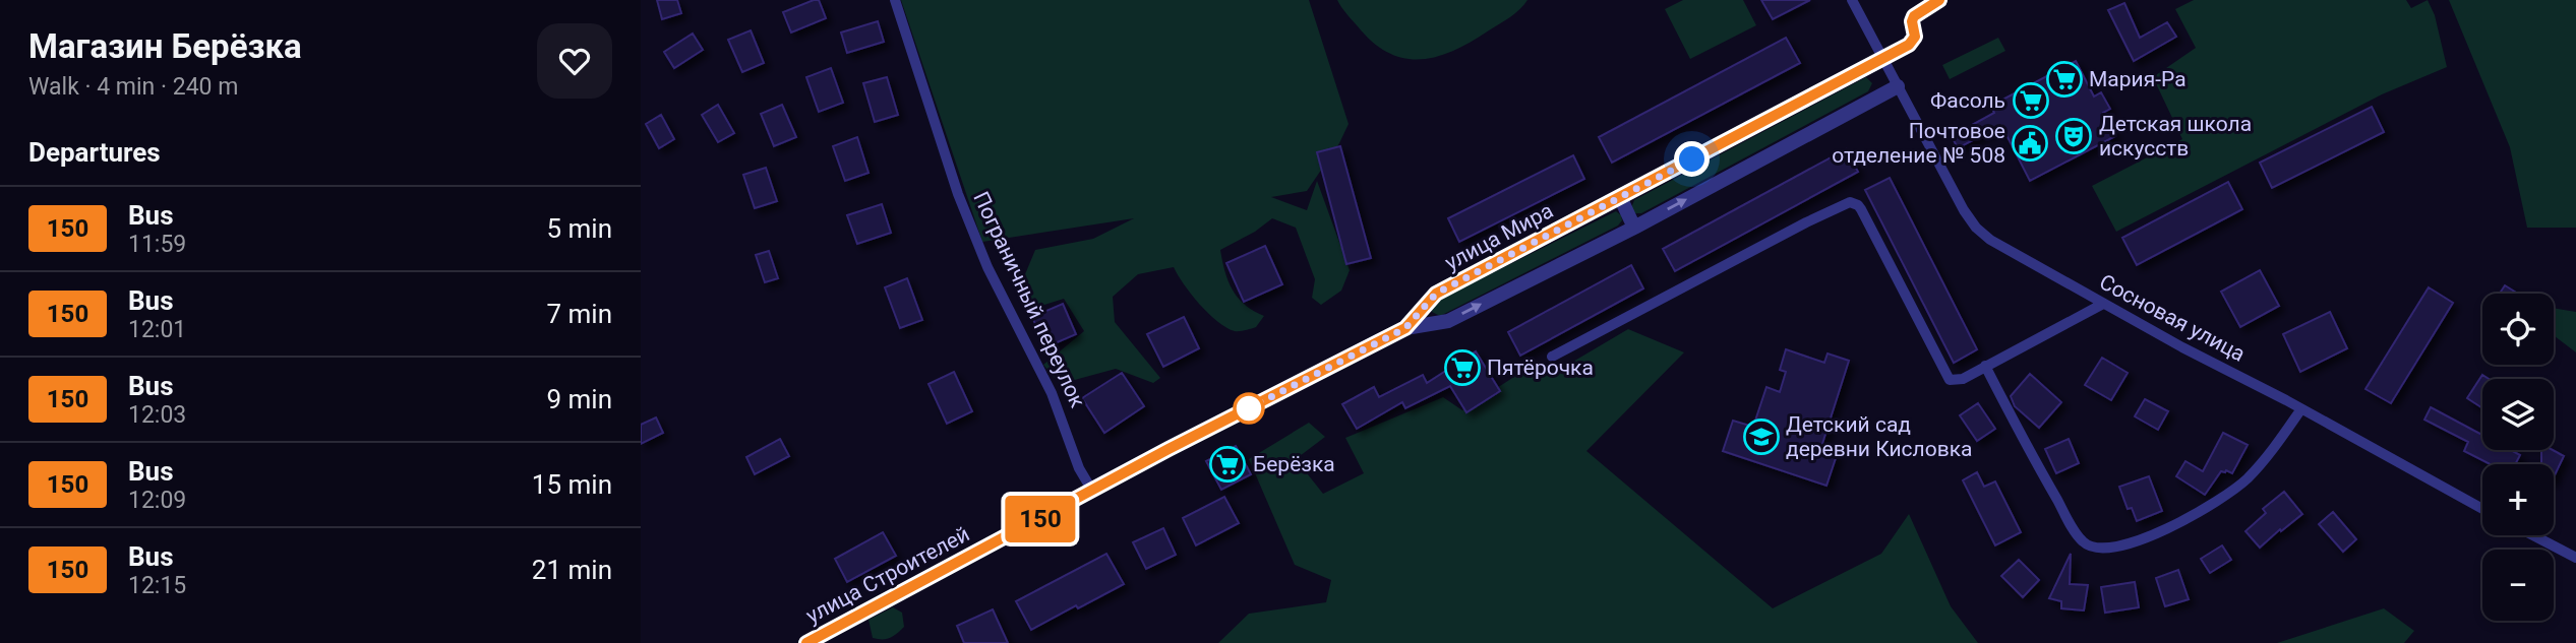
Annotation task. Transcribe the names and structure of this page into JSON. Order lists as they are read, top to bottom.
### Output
{
  "streets": {
    "street": [
      "улица Мира",
      "Пограничный переулок",
      "Сосновая улица",
      "улица Строителей"
    ]
  },
  "crossings": [
    ["улица Мира", "Сосновая улица"],
    ["улица Мира", "улица Строителей"],
    ["Пограничный переулок", "улица Строителей"]
  ],
  "places": {
    "supermarket": [
      "Мария-Ра",
      "Фасоль",
      "Пятёрочка",
      "Берёзка"
    ],
    "theatre": ["Детская школа искусств"],
    "public building": ["Почтовое отделение № 508"],
    "school or university": ["Детский сад деревни Кисловка"]
  },
  "lines": ["bus line 150"],
  "page": {
    "heading": [
      ["Магазин Берёзка", "Walk · 4 min · 240 m"],
      "Departures"
    ],
    "on_map": "150",
    "list": [
      {
        "mark": "150",
        "name": "Bus",
        "note": "11:59",
        "value": "5 min"
      },
      {
        "mark": "150",
        "name": "Bus",
        "note": "12:01",
        "value": "7 min"
      },
      {
        "mark": "150",
        "name": "Bus",
        "note": "12:03",
        "value": "9 min"
      },
      {
        "mark": "150",
        "name": "Bus",
        "note": "12:09",
        "value": "15 min"
      },
      {
        "mark": "150",
        "name": "Bus",
        "note": "12:15",
        "value": "21 min"
      }
    ],
    "map_buttons": ["+", "−"]
  }
}
